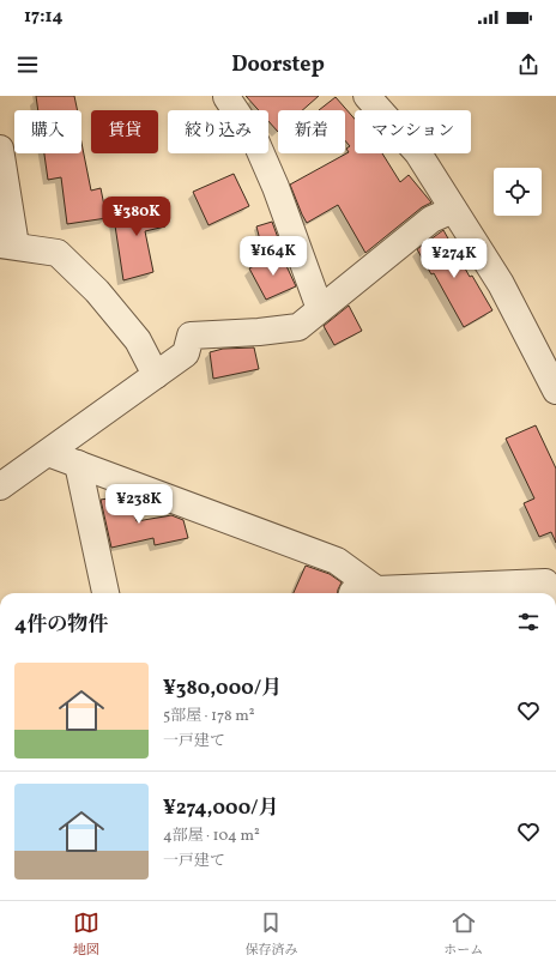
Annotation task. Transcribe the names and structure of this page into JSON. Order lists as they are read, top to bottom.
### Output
{
  "page": {
    "status": "17:14",
    "header": "Doorstep",
    "chip": [
      "購入",
      "賃貸",
      "絞り込み",
      "新着",
      "マンション"
    ],
    "price": [
      "¥380K",
      "¥164K",
      "¥274K",
      "¥238K"
    ],
    "heading": "4件の物件",
    "list": [
      {
        "name": "¥380,000/月",
        "note": "5部屋 · 178 m² · 一戸建て"
      },
      {
        "name": "¥274,000/月",
        "note": "4部屋 · 104 m² · 一戸建て"
      }
    ],
    "tabs": ["地図", "保存済み", "ホーム"]
  }
}
